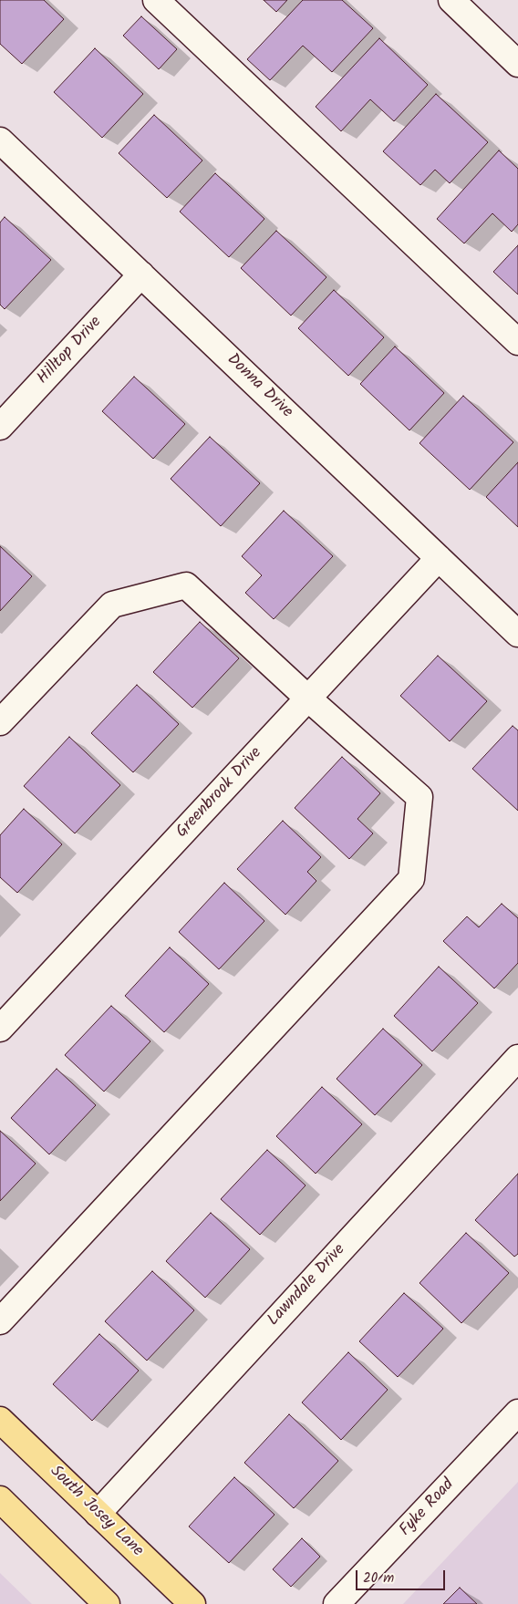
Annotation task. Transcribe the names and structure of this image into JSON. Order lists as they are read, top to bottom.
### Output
{
  "streets": {
    "main road": ["South Josey Lane"],
    "street": [
      "Hilltop Drive",
      "Donna Drive",
      "Greenbrook Drive",
      "Lawndale Drive",
      "Fyke Road"
    ]
  },
  "crossings": [
    ["Hilltop Drive", "Donna Drive"],
    ["Donna Drive", "Greenbrook Drive"],
    ["Lawndale Drive", "South Josey Lane"]
  ],
  "scale_bar": "20 m"
}
